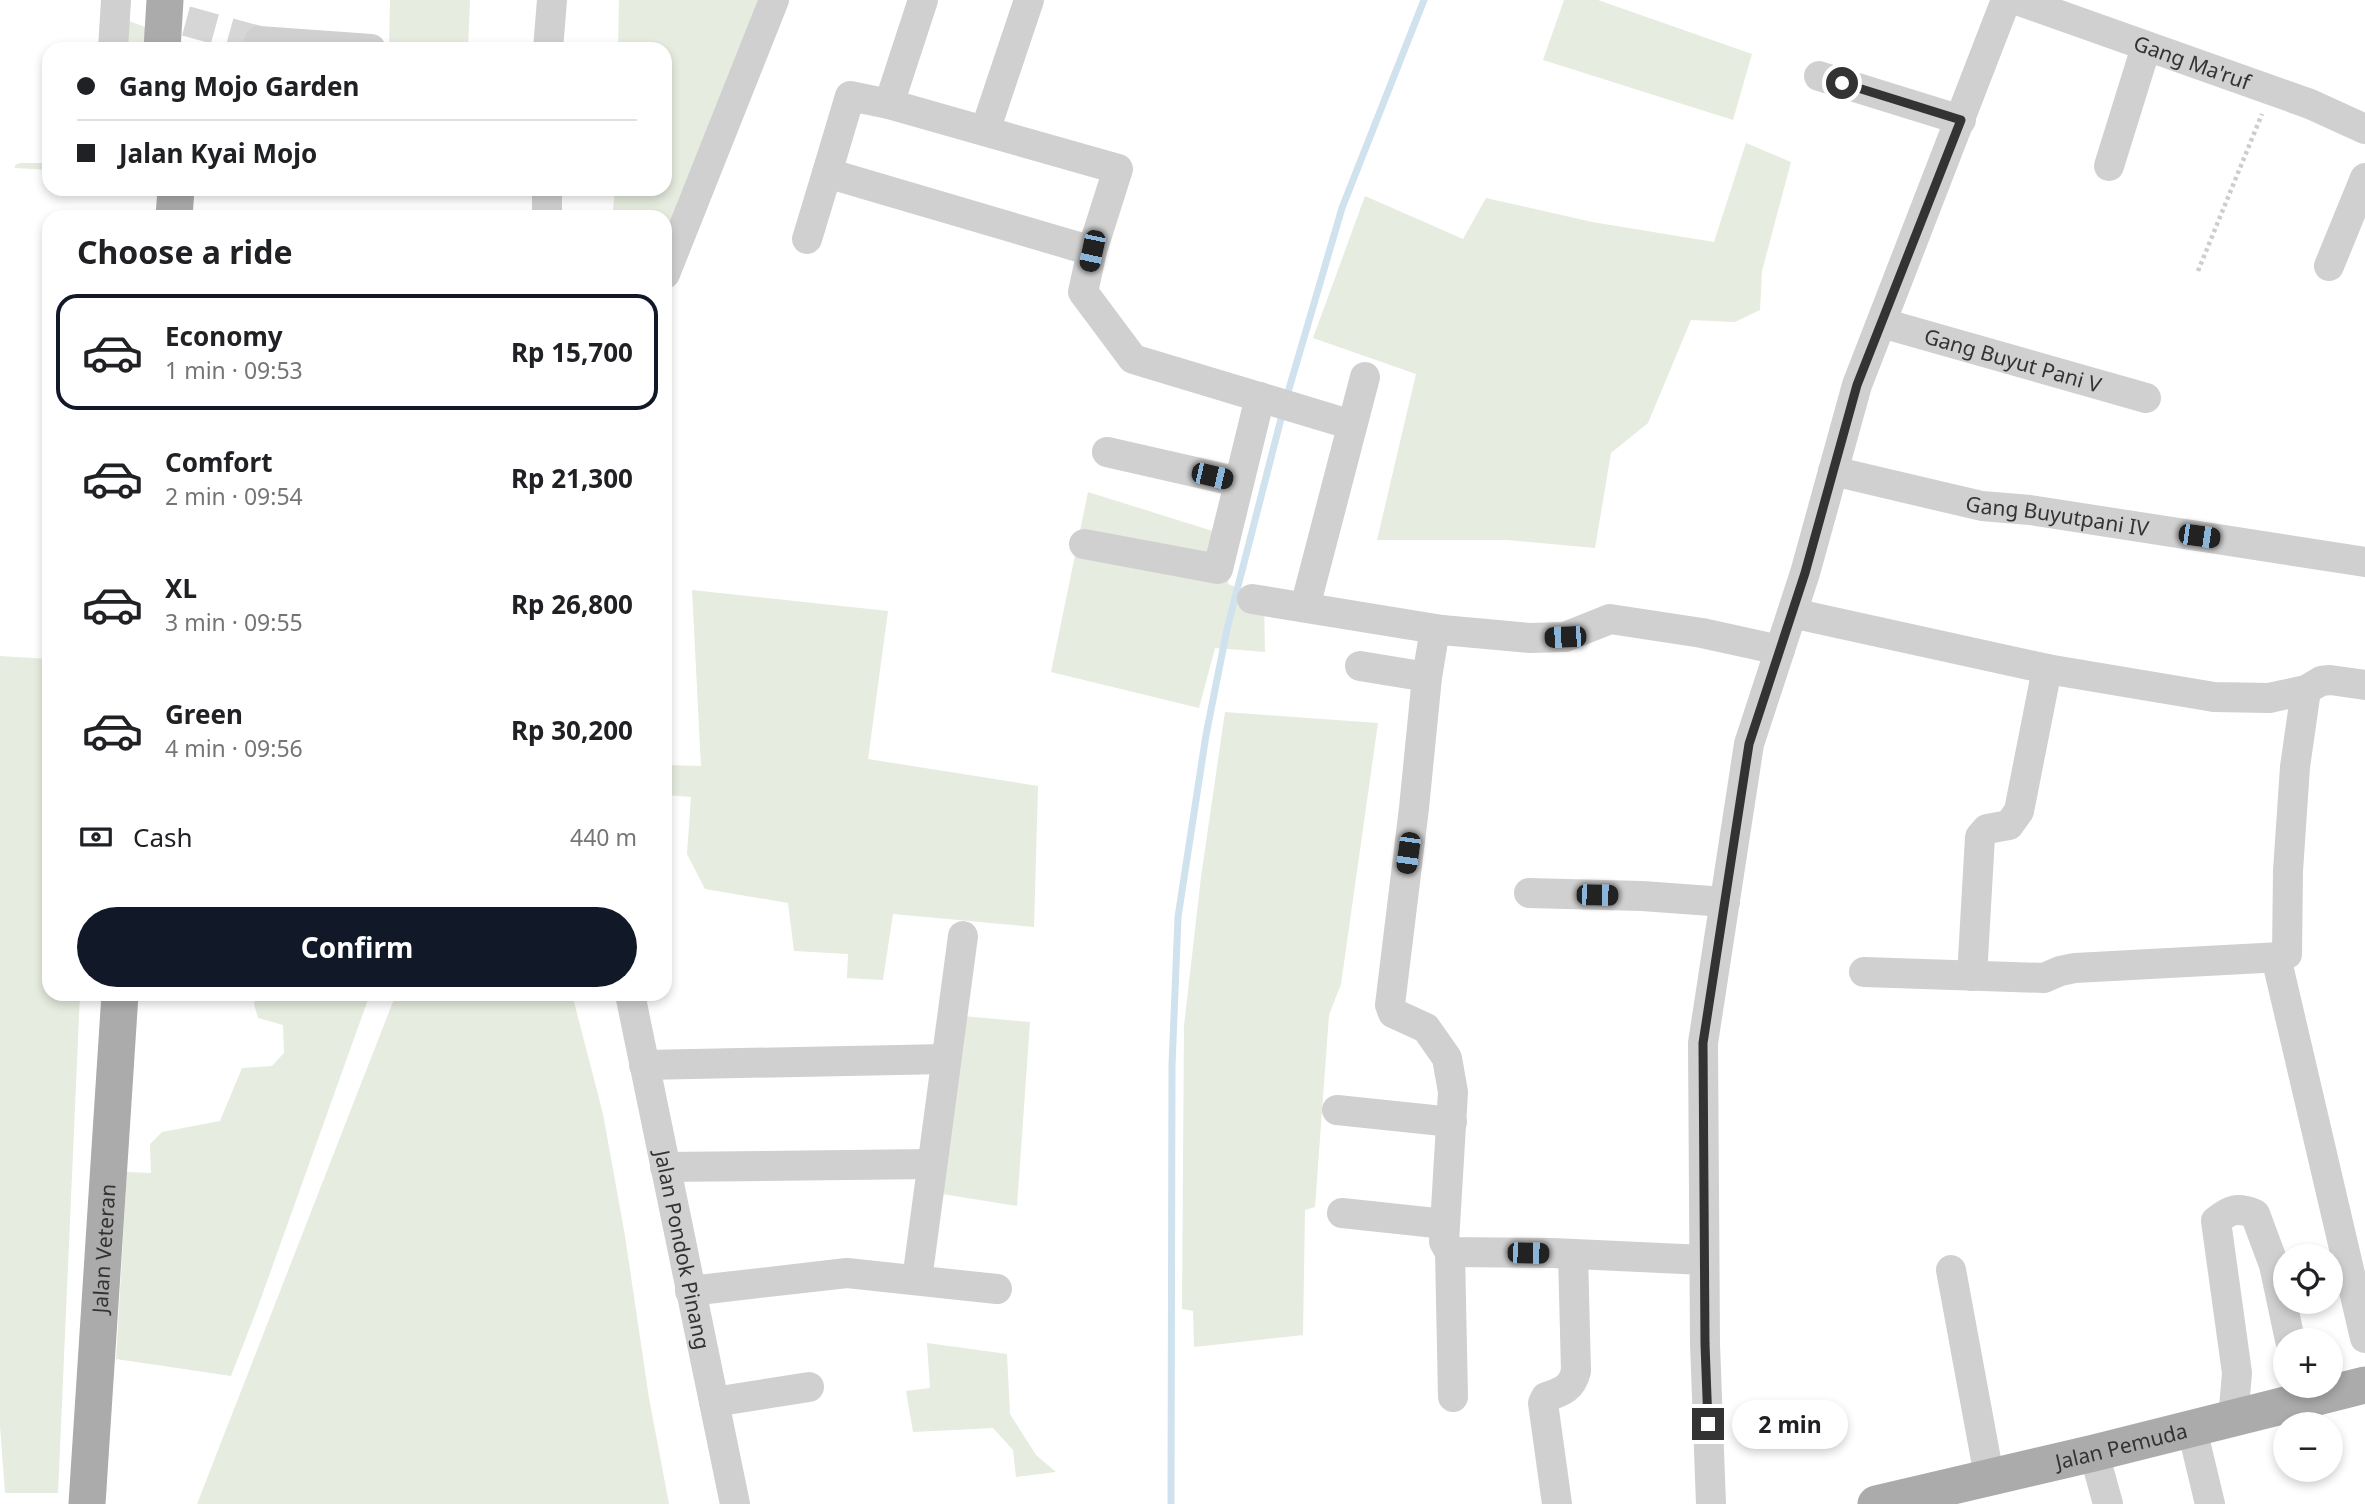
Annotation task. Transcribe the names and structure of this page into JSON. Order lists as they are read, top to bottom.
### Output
{
  "streets": {
    "main road": ["Jalan Veteran", "Jalan Pemuda"],
    "street": [
      "Gang Ma'ruf",
      "Gang Buyut Pani V",
      "Gang Buyutpani IV",
      "Jalan Pondok Pinang"
    ]
  },
  "page": {
    "banner": ["Gang Mojo Garden", "Jalan Kyai Mojo"],
    "heading": "Choose a ride",
    "list": [
      {
        "name": "Economy",
        "note": "1 min · 09:53",
        "value": "Rp 15,700"
      },
      {
        "name": "Comfort",
        "note": "2 min · 09:54",
        "value": "Rp 21,300"
      },
      {
        "name": "XL",
        "note": "3 min · 09:55",
        "value": "Rp 26,800"
      },
      {
        "name": "Green",
        "note": "4 min · 09:56",
        "value": "Rp 30,200"
      }
    ],
    "pay": ["Cash", "440 m"],
    "buttons": "Confirm",
    "map_buttons": ["+", "−"],
    "bubble": "2 min"
  }
}
